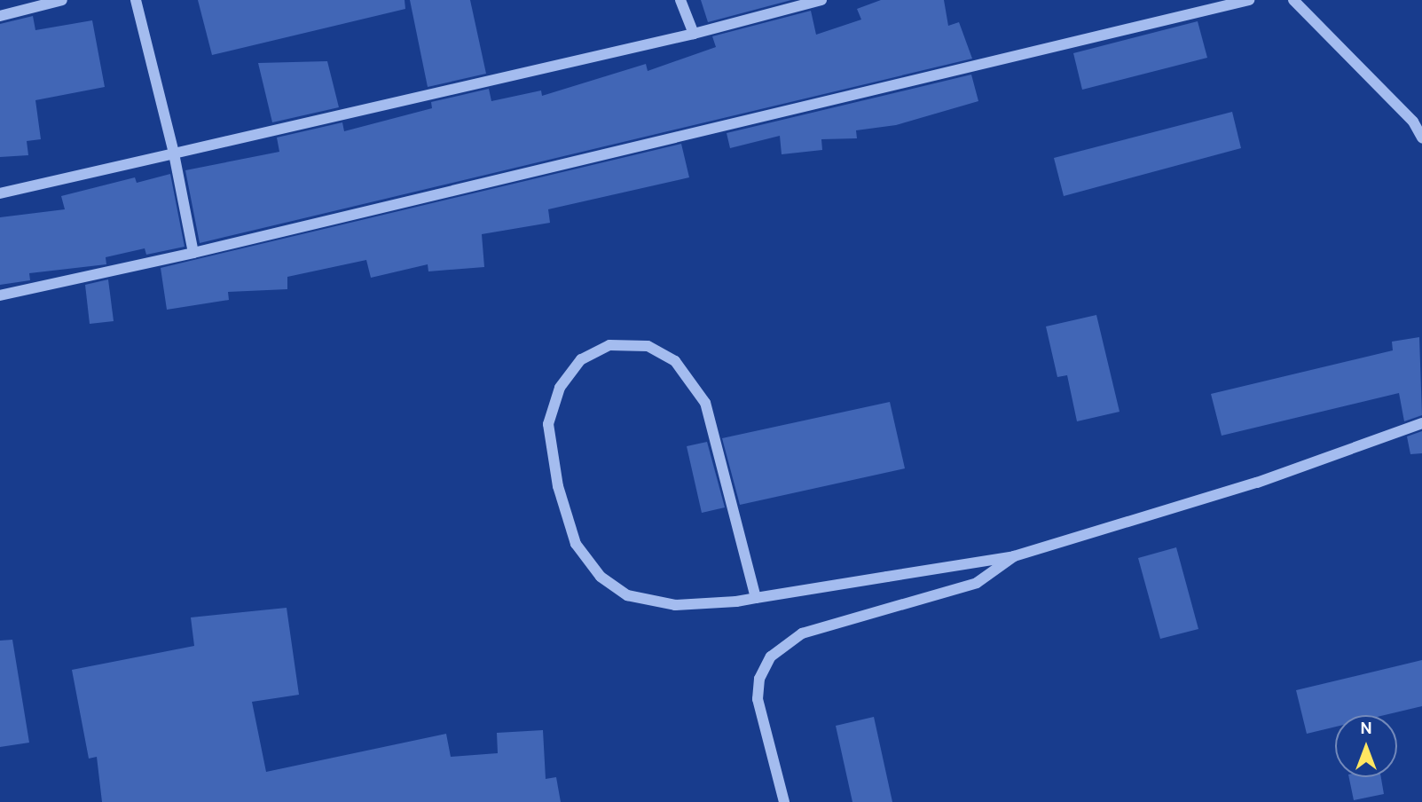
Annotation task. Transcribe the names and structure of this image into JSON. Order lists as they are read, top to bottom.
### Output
{
  "north": "top"
}
